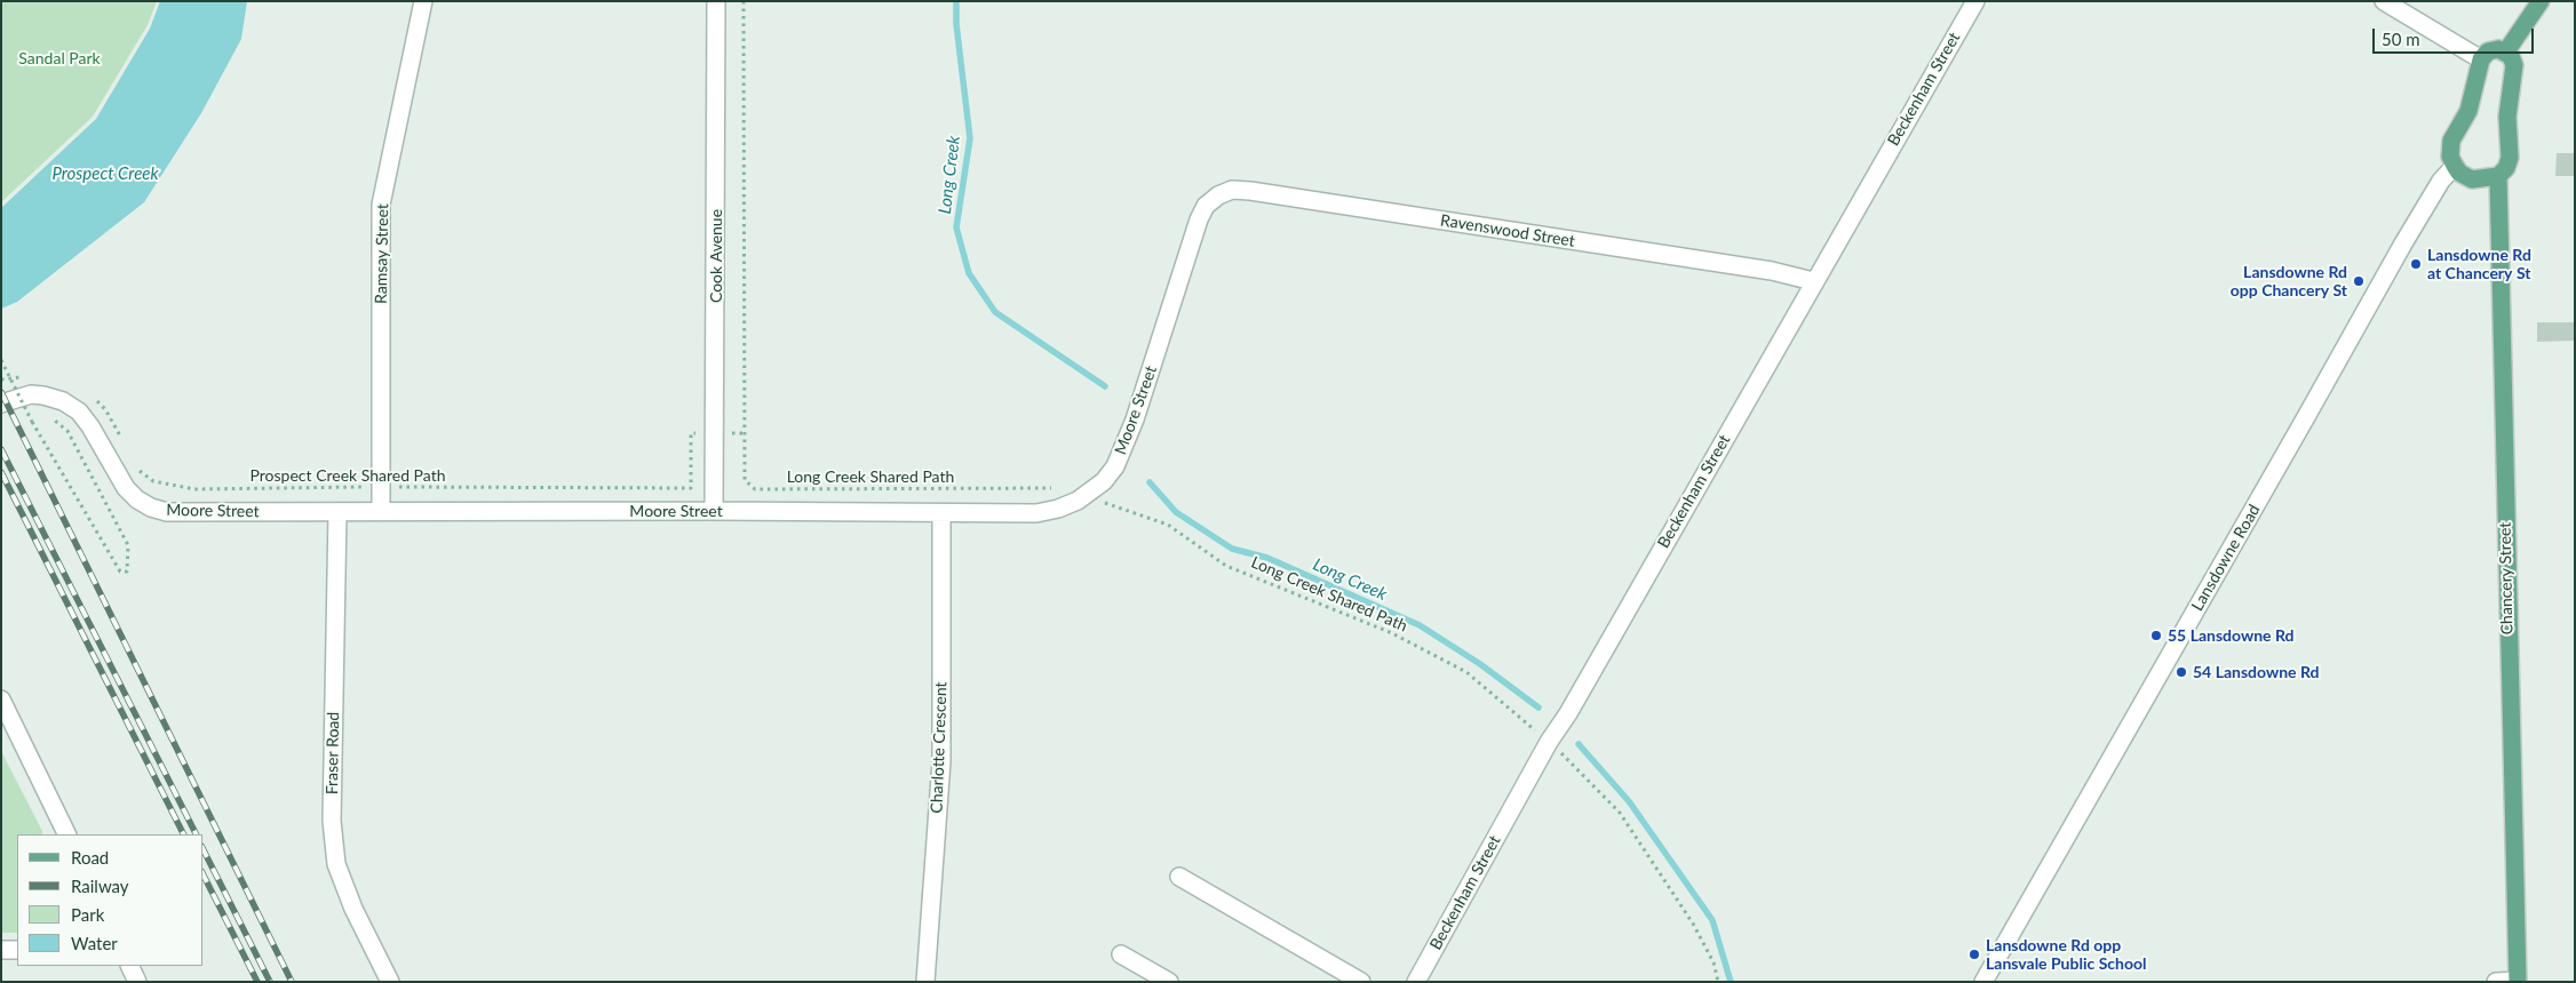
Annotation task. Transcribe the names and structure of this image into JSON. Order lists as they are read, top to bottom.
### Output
{
  "streets": {
    "main road": ["Chancery Street"],
    "street": [
      "Beckenham Street",
      "Ravenswood Street",
      "Ramsay Street",
      "Cook Avenue",
      "Moore Street",
      "Lansdowne Road",
      "Charlotte Crescent",
      "Fraser Road"
    ],
    "path": ["Prospect Creek Shared Path", "Long Creek Shared Path"]
  },
  "crossings": [
    ["Beckenham Street", "Ravenswood Street"],
    ["Ravenswood Street", "Moore Street"],
    ["Ramsay Street", "Moore Street"],
    ["Ramsay Street", "Prospect Creek Shared Path"],
    ["Cook Avenue", "Moore Street"],
    ["Moore Street", "Charlotte Crescent"],
    ["Moore Street", "Fraser Road"]
  ],
  "water": ["Prospect Creek", "Long Creek"],
  "parks": ["Sandal Park"],
  "places": [
    "Lansdowne Rd at Chancery St",
    "Lansdowne Rd opp Chancery St",
    "55 Lansdowne Rd",
    "54 Lansdowne Rd",
    "Lansdowne Rd opp Lansvale Public School"
  ],
  "legend": [
    "Road",
    "Railway",
    "Park",
    "Water"
  ],
  "scale_bar": "50 m"
}
